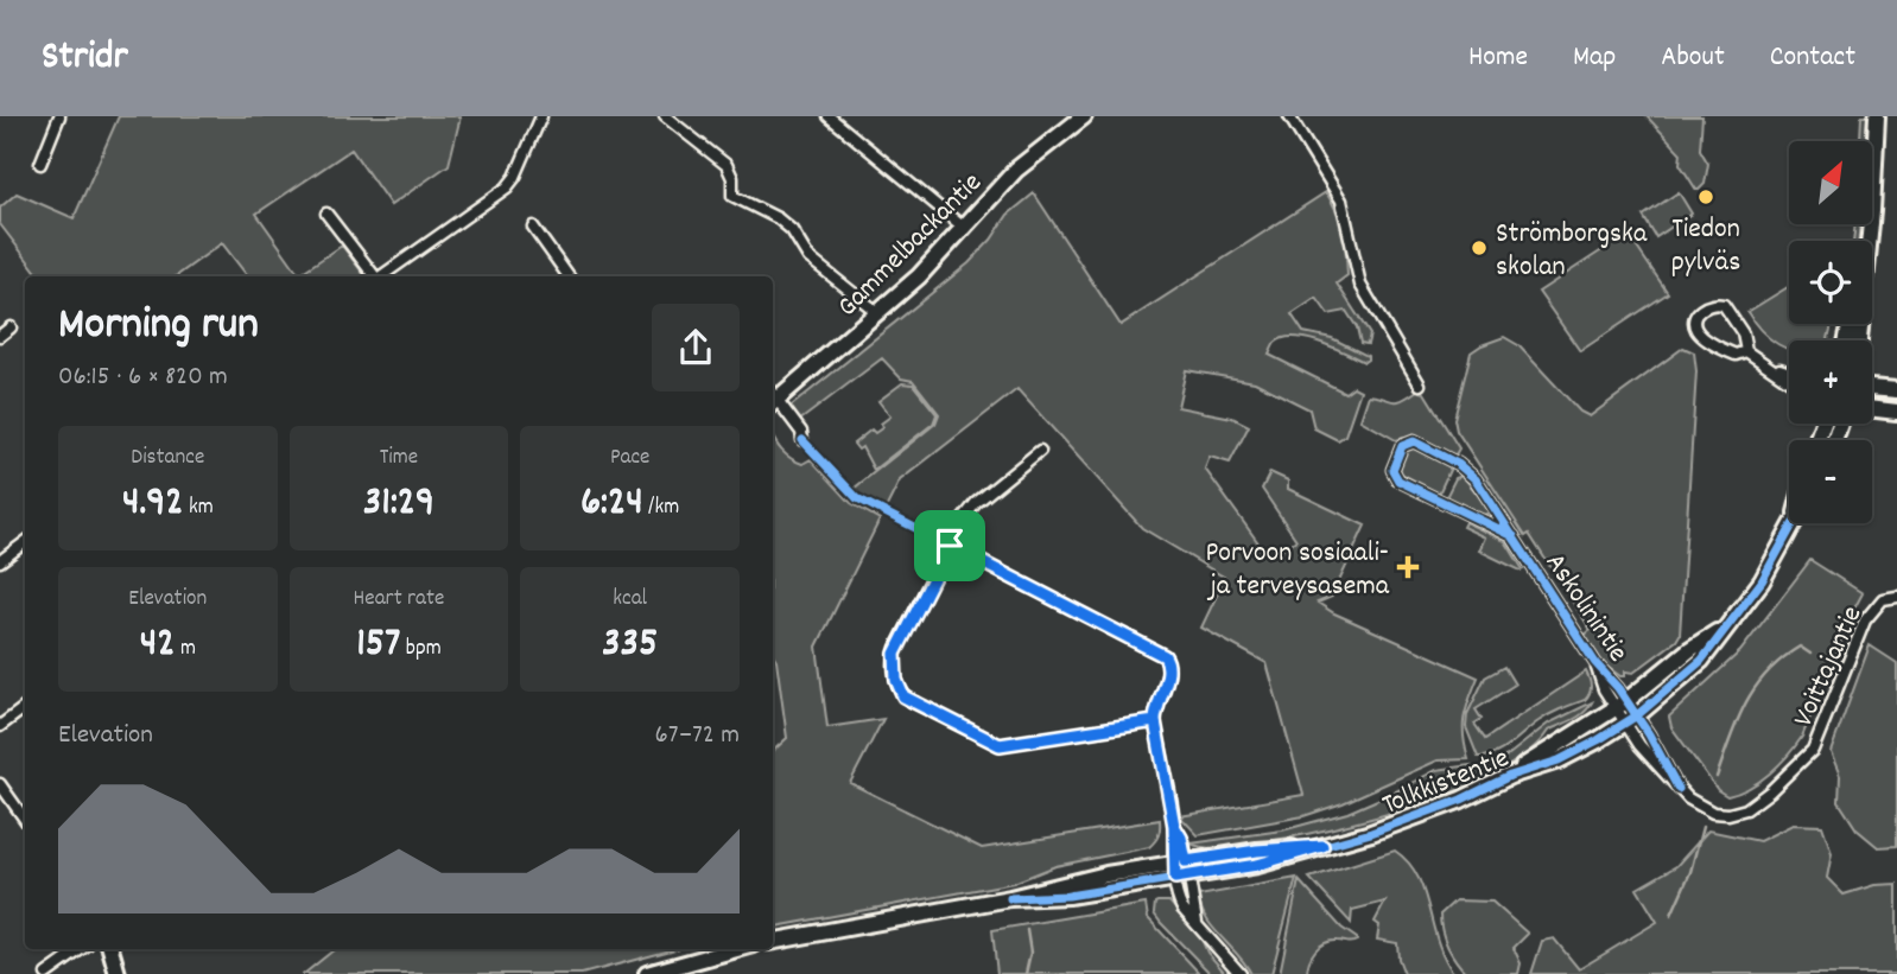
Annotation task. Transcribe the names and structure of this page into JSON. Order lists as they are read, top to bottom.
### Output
{
  "streets": {
    "street": [
      "Gammelbackantie",
      "Askolinintie",
      "Voittajantie",
      "Tolkkistentie"
    ]
  },
  "crossings": [
    ["Askolinintie", "Voittajantie"],
    ["Askolinintie", "Tolkkistentie"],
    ["Voittajantie", "Tolkkistentie"]
  ],
  "places": {
    "other": ["Tiedon pylväs", "Strömborgska skolan"],
    "health": ["Porvoon sosiaali- ja terveysasema"]
  },
  "north": "top right",
  "page": {
    "header": "Stridr",
    "nav": [
      "Home",
      "Map",
      "About",
      "Contact"
    ],
    "map_buttons": ["+", "−"],
    "heading": ["Morning run", "06:15 · 6 × 820 m"],
    "stats": [
      ["Distance", "4.92 km"],
      ["Time", "31:29"],
      ["Pace", "6:24 /km"],
      ["Elevation", "42 m"],
      ["Heart rate", "157 bpm"],
      ["kcal", "335"]
    ],
    "chart": ["Elevation", "67–72 m"]
  }
}
